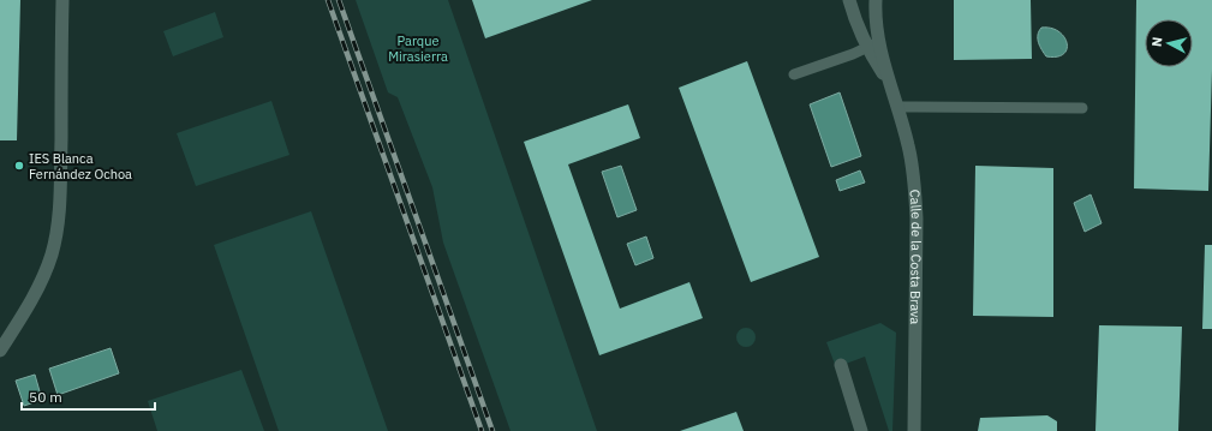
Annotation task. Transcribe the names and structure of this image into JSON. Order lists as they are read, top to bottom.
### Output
{
  "streets": {
    "street": ["Calle de la Costa Brava"]
  },
  "parks": ["Parque Mirasierra"],
  "places": ["IES Blanca Fernández Ochoa"],
  "scale_bar": "50 m",
  "north": "left"
}
